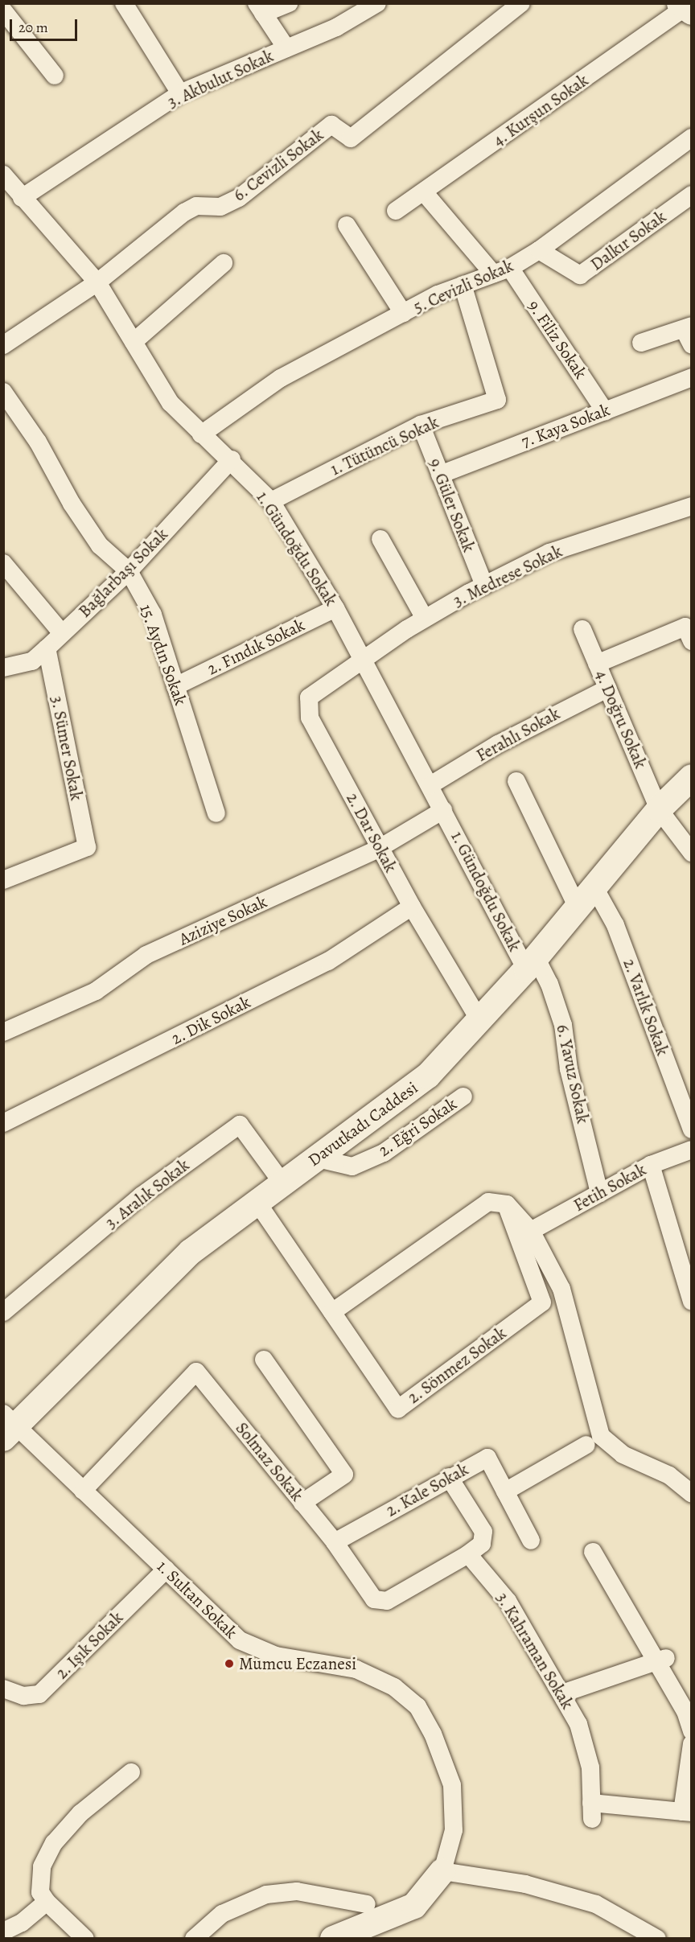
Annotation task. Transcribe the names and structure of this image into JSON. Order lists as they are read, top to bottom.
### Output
{
  "streets": {
    "main road": ["Davutkadı Caddesi"],
    "street": [
      "3. Akbulut Sokak",
      "4. Kurşun Sokak",
      "6. Cevizli Sokak",
      "Dalkır Sokak",
      "5. Cevizli Sokak",
      "9. Filiz Sokak",
      "7. Kaya Sokak",
      "1. Tütüncü Sokak",
      "9. Güler Sokak",
      "1. Gündoğdu Sokak",
      "Bağlarbaşı Sokak",
      "3. Medrese Sokak",
      "2. Fındık Sokak",
      "15. Aydın Sokak",
      "4. Doğru Sokak",
      "Ferahlı Sokak",
      "3. Sümer Sokak",
      "2. Dar Sokak",
      "Aziziye Sokak",
      "2. Varlık Sokak",
      "2. Dik Sokak",
      "6. Yavuz Sokak",
      "2. Eğri Sokak",
      "Fetih Sokak",
      "3. Aralık Sokak",
      "2. Sönmez Sokak",
      "Solmaz Sokak",
      "2. Kale Sokak",
      "1. Sultan Sokak",
      "2. Işık Sokak",
      "3. Kahraman Sokak"
    ]
  },
  "crossings": [
    ["3. Akbulut Sokak", "1. Gündoğdu Sokak"],
    ["4. Kurşun Sokak", "9. Filiz Sokak"],
    ["6. Cevizli Sokak", "1. Gündoğdu Sokak"],
    ["Dalkır Sokak", "5. Cevizli Sokak"],
    ["5. Cevizli Sokak", "9. Filiz Sokak"],
    ["5. Cevizli Sokak", "1. Tütüncü Sokak"],
    ["5. Cevizli Sokak", "1. Gündoğdu Sokak"],
    ["9. Filiz Sokak", "7. Kaya Sokak"],
    ["7. Kaya Sokak", "9. Güler Sokak"],
    ["1. Tütüncü Sokak", "9. Güler Sokak"],
    ["1. Tütüncü Sokak", "1. Gündoğdu Sokak"],
    ["9. Güler Sokak", "3. Medrese Sokak"],
    ["1. Gündoğdu Sokak", "Bağlarbaşı Sokak"],
    ["1. Gündoğdu Sokak", "3. Medrese Sokak"],
    ["1. Gündoğdu Sokak", "2. Fındık Sokak"],
    ["1. Gündoğdu Sokak", "Ferahlı Sokak"],
    ["1. Gündoğdu Sokak", "2. Dar Sokak"],
    ["1. Gündoğdu Sokak", "Aziziye Sokak"],
    ["1. Gündoğdu Sokak", "6. Yavuz Sokak"],
    ["1. Gündoğdu Sokak", "Davutkadı Caddesi"],
    ["Bağlarbaşı Sokak", "15. Aydın Sokak"],
    ["Bağlarbaşı Sokak", "3. Sümer Sokak"],
    ["3. Medrese Sokak", "2. Dar Sokak"],
    ["2. Fındık Sokak", "15. Aydın Sokak"],
    ["4. Doğru Sokak", "Ferahlı Sokak"],
    ["4. Doğru Sokak", "Davutkadı Caddesi"],
    ["2. Dar Sokak", "Aziziye Sokak"],
    ["2. Dar Sokak", "2. Dik Sokak"],
    ["2. Dar Sokak", "Davutkadı Caddesi"],
    ["2. Varlık Sokak", "Davutkadı Caddesi"],
    ["6. Yavuz Sokak", "Davutkadı Caddesi"],
    ["6. Yavuz Sokak", "Fetih Sokak"],
    ["Davutkadı Caddesi", "2. Eğri Sokak"],
    ["Davutkadı Caddesi", "3. Aralık Sokak"],
    ["Davutkadı Caddesi", "2. Sönmez Sokak"],
    ["Davutkadı Caddesi", "1. Sultan Sokak"],
    ["Solmaz Sokak", "2. Kale Sokak"],
    ["Solmaz Sokak", "1. Sultan Sokak"],
    ["Solmaz Sokak", "3. Kahraman Sokak"],
    ["1. Sultan Sokak", "2. Işık Sokak"]
  ],
  "places": ["Mumcu Eczanesi"],
  "scale_bar": "20 m"
}
